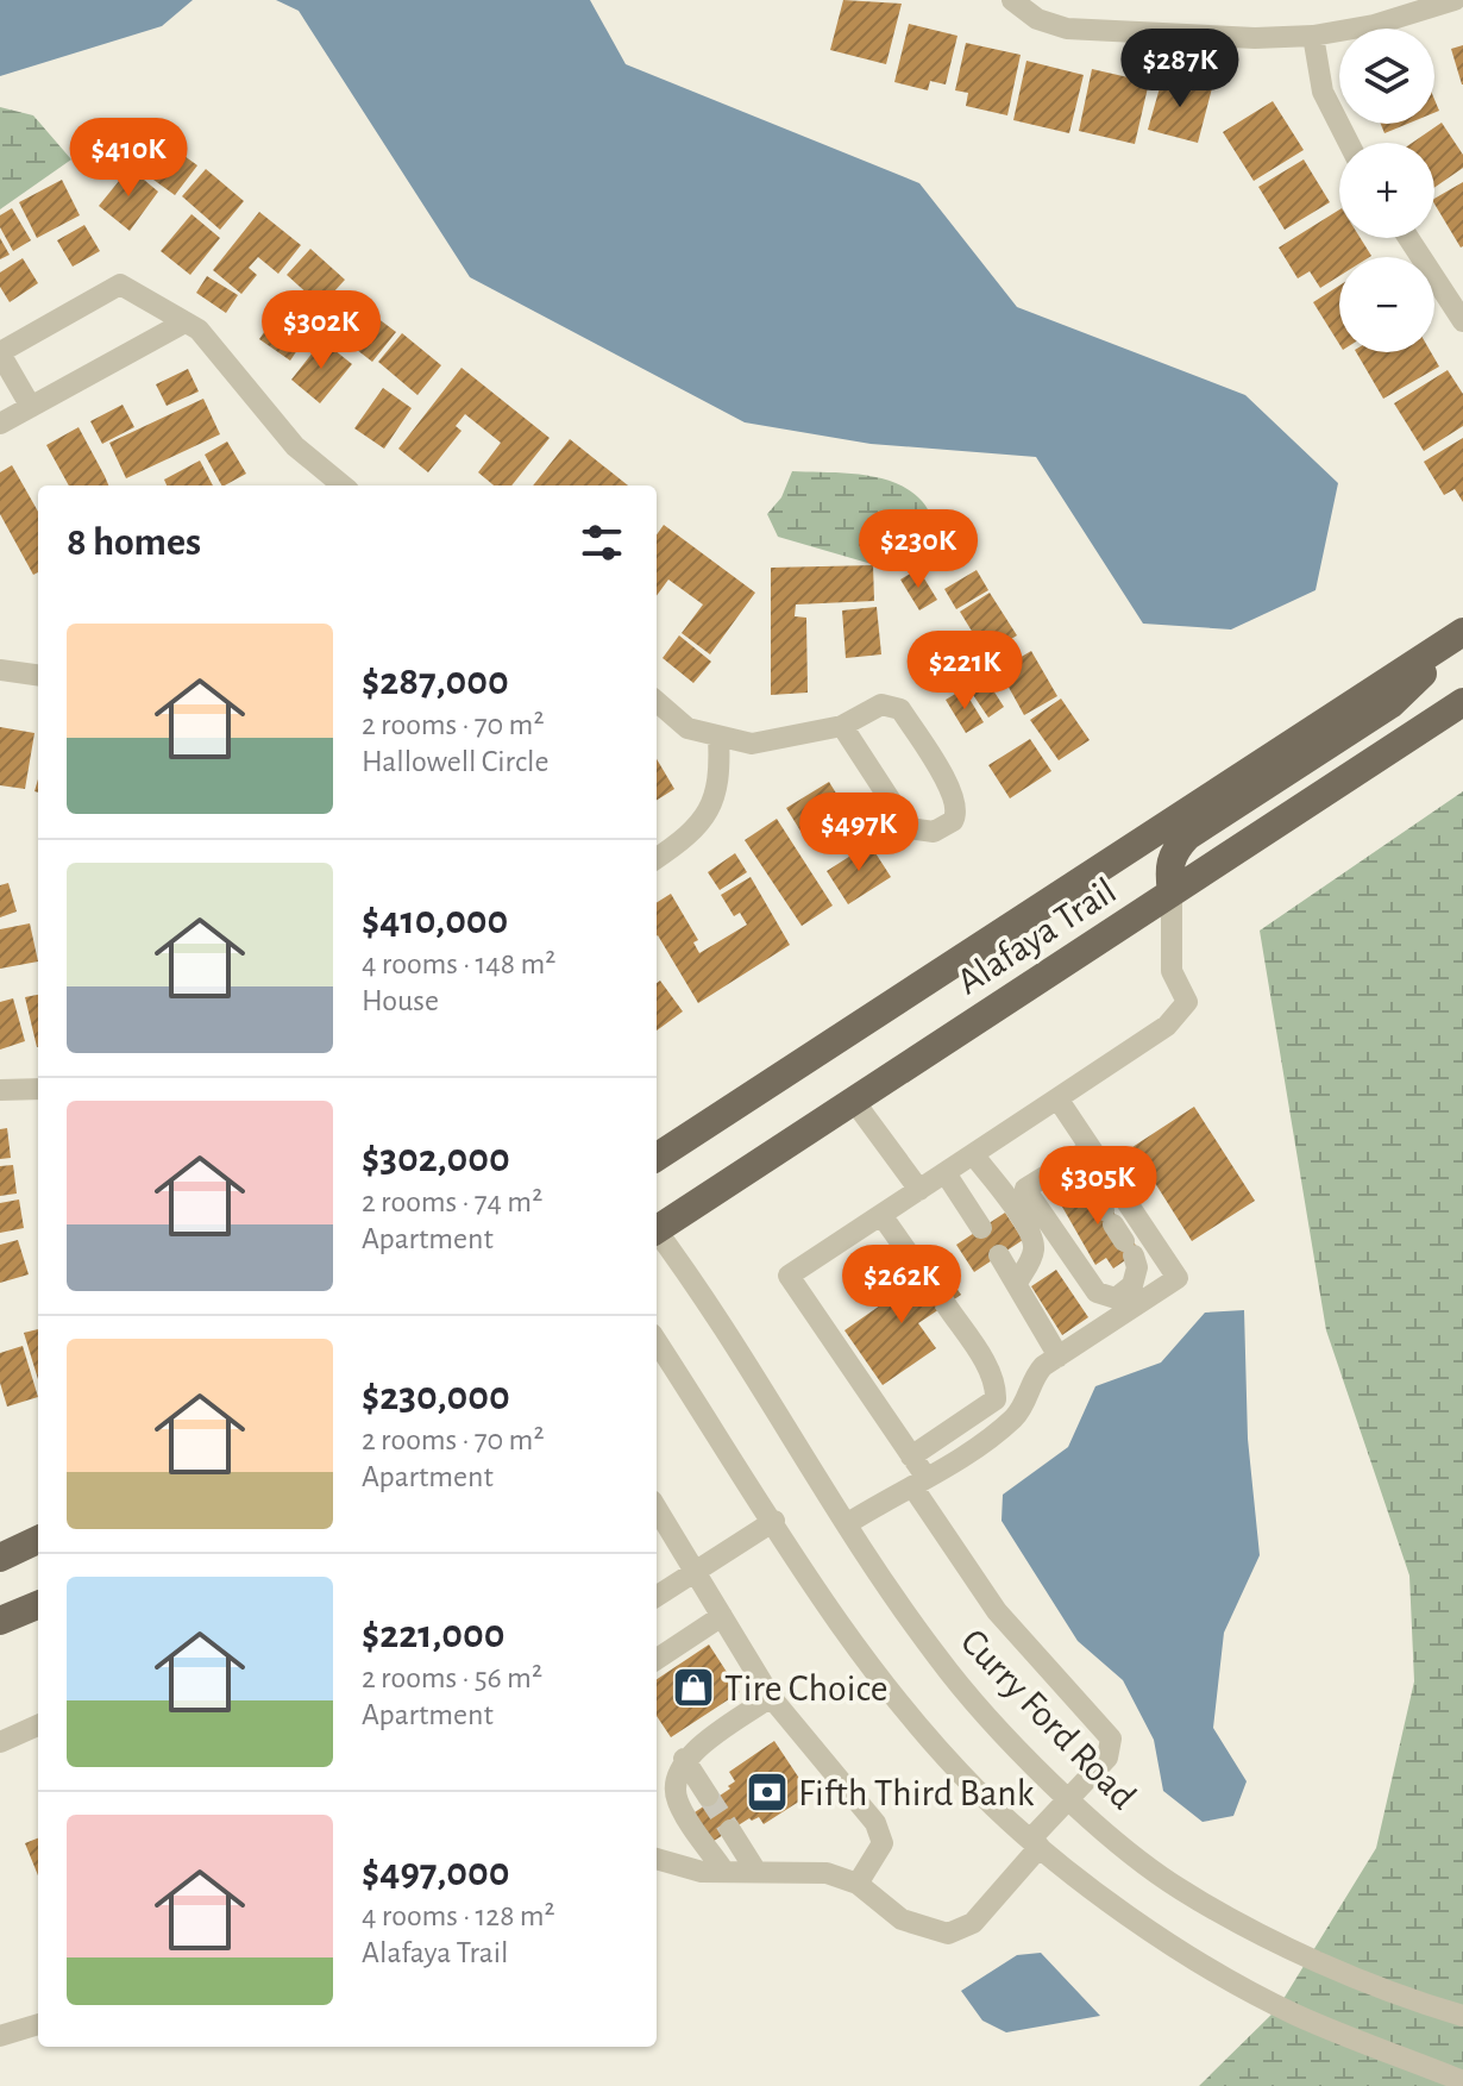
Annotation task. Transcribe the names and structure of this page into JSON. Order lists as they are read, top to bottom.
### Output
{
  "streets": {
    "main road": ["Alafaya Trail"],
    "street": ["Curry Ford Road"]
  },
  "places": {
    "shop": ["Tire Choice"],
    "bank": ["Fifth Third Bank"]
  },
  "page": {
    "map_buttons": ["+", "−"],
    "price": [
      "$287K",
      "$410K",
      "$302K",
      "$230K",
      "$221K",
      "$497K",
      "$305K",
      "$262K"
    ],
    "heading": "8 homes",
    "list": [
      {
        "name": "$287,000",
        "note": "2 rooms · 70 m² · Hallowell Circle"
      },
      {
        "name": "$410,000",
        "note": "4 rooms · 148 m² · House"
      },
      {
        "name": "$302,000",
        "note": "2 rooms · 74 m² · Apartment"
      },
      {
        "name": "$230,000",
        "note": "2 rooms · 70 m² · Apartment"
      },
      {
        "name": "$221,000",
        "note": "2 rooms · 56 m² · Apartment"
      },
      {
        "name": "$497,000",
        "note": "4 rooms · 128 m² · Alafaya Trail"
      }
    ]
  }
}
